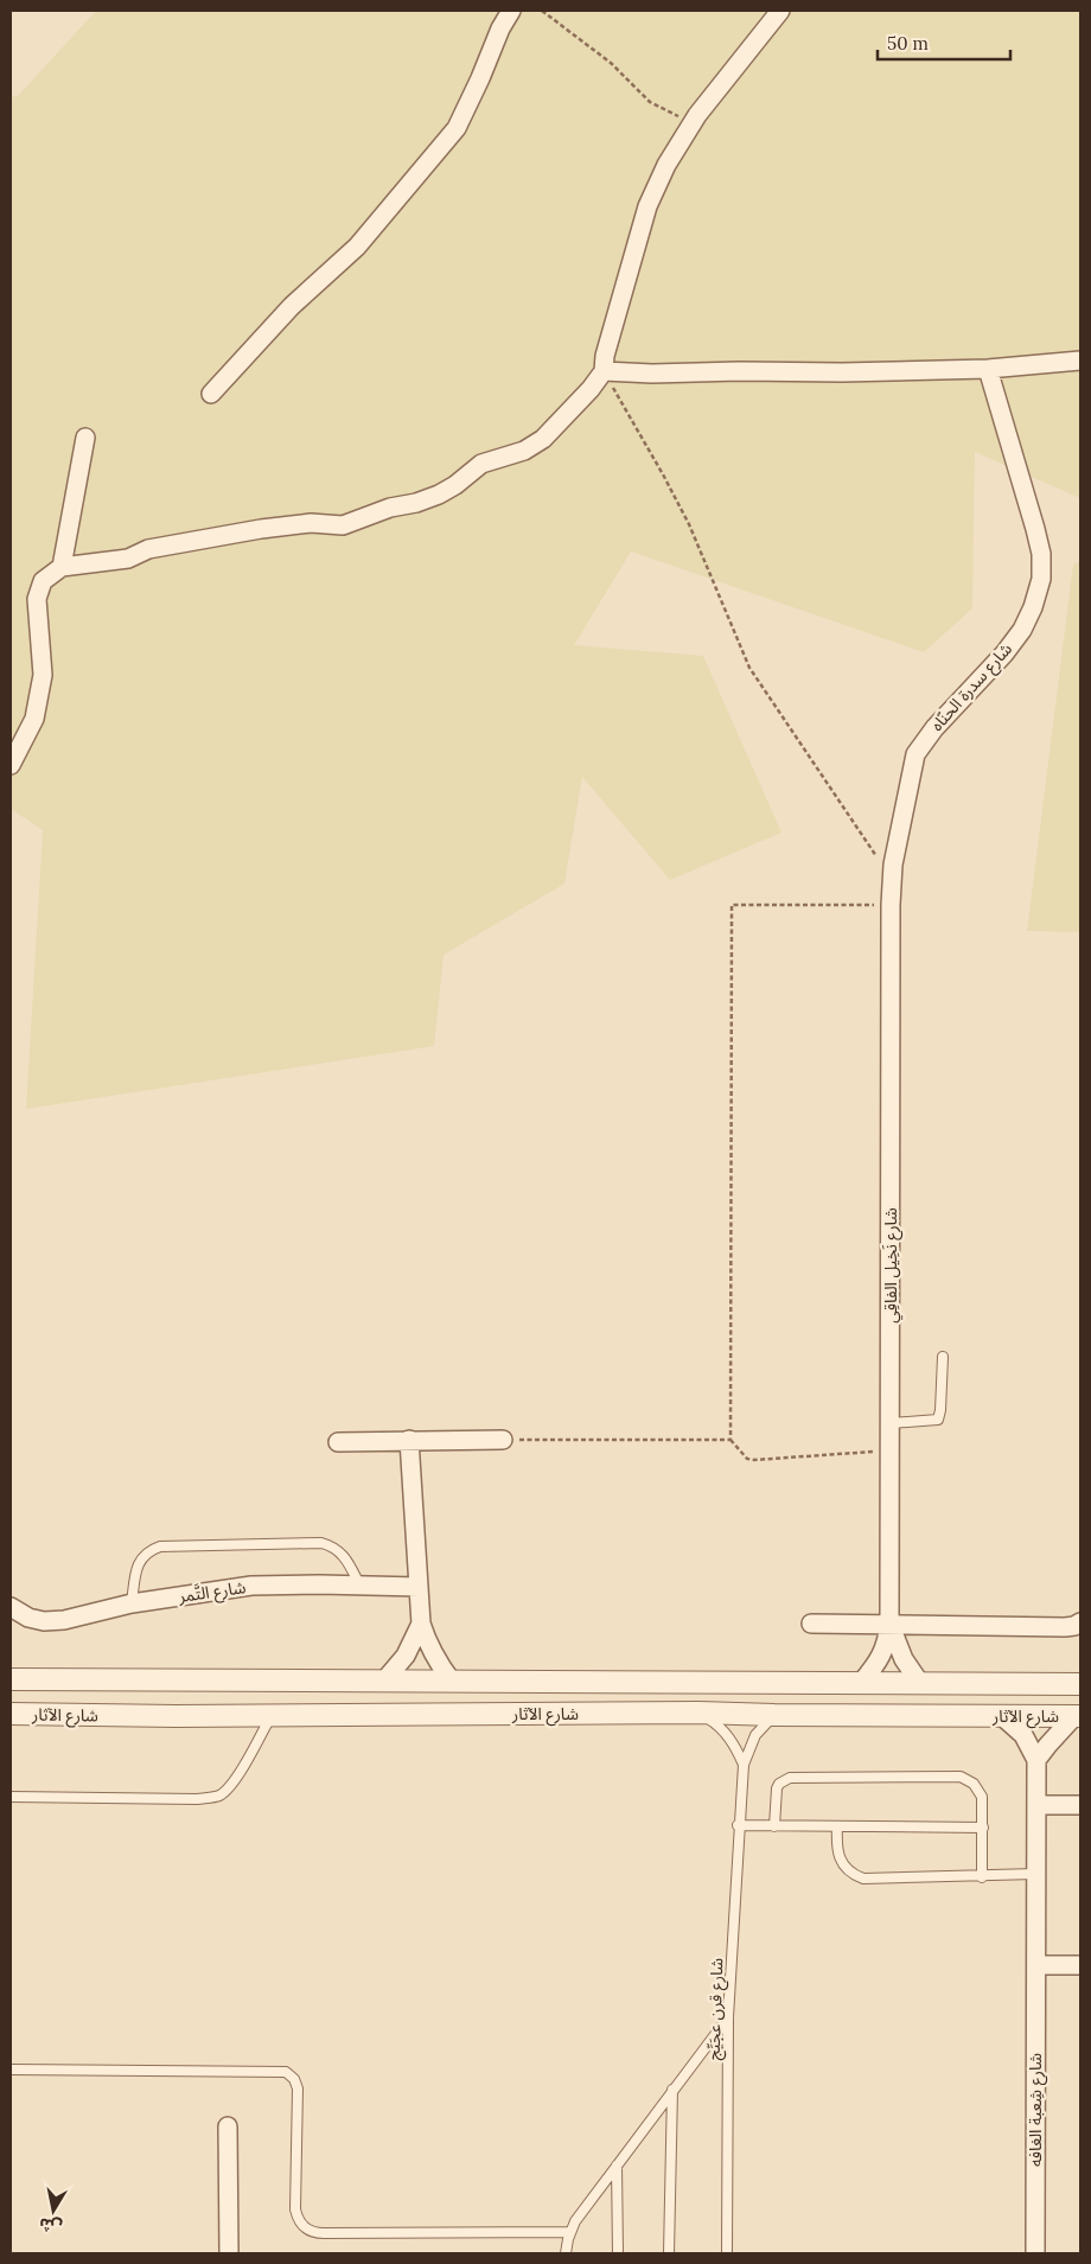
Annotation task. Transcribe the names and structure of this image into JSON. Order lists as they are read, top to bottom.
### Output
{
  "streets": {
    "street": [
      "شارع سدرة الحنّاه",
      "شارع نَخِيل الفاقِي",
      "شارع التَّمر",
      "شارع الآثار",
      "شارع شِعبة الغافه"
    ],
    "lane": ["شارع قرن عجَيِّج"]
  },
  "crossings": [
    ["شارع سدرة الحنّاه", "شارع نَخِيل الفاقِي"],
    ["شارع نَخِيل الفاقِي", "شارع الآثار"],
    ["شارع الآثار", "شارع قرن عجَيِّج"],
    ["شارع الآثار", "شارع شِعبة الغافه"]
  ],
  "scale_bar": "50 m",
  "north": "bottom"
}
